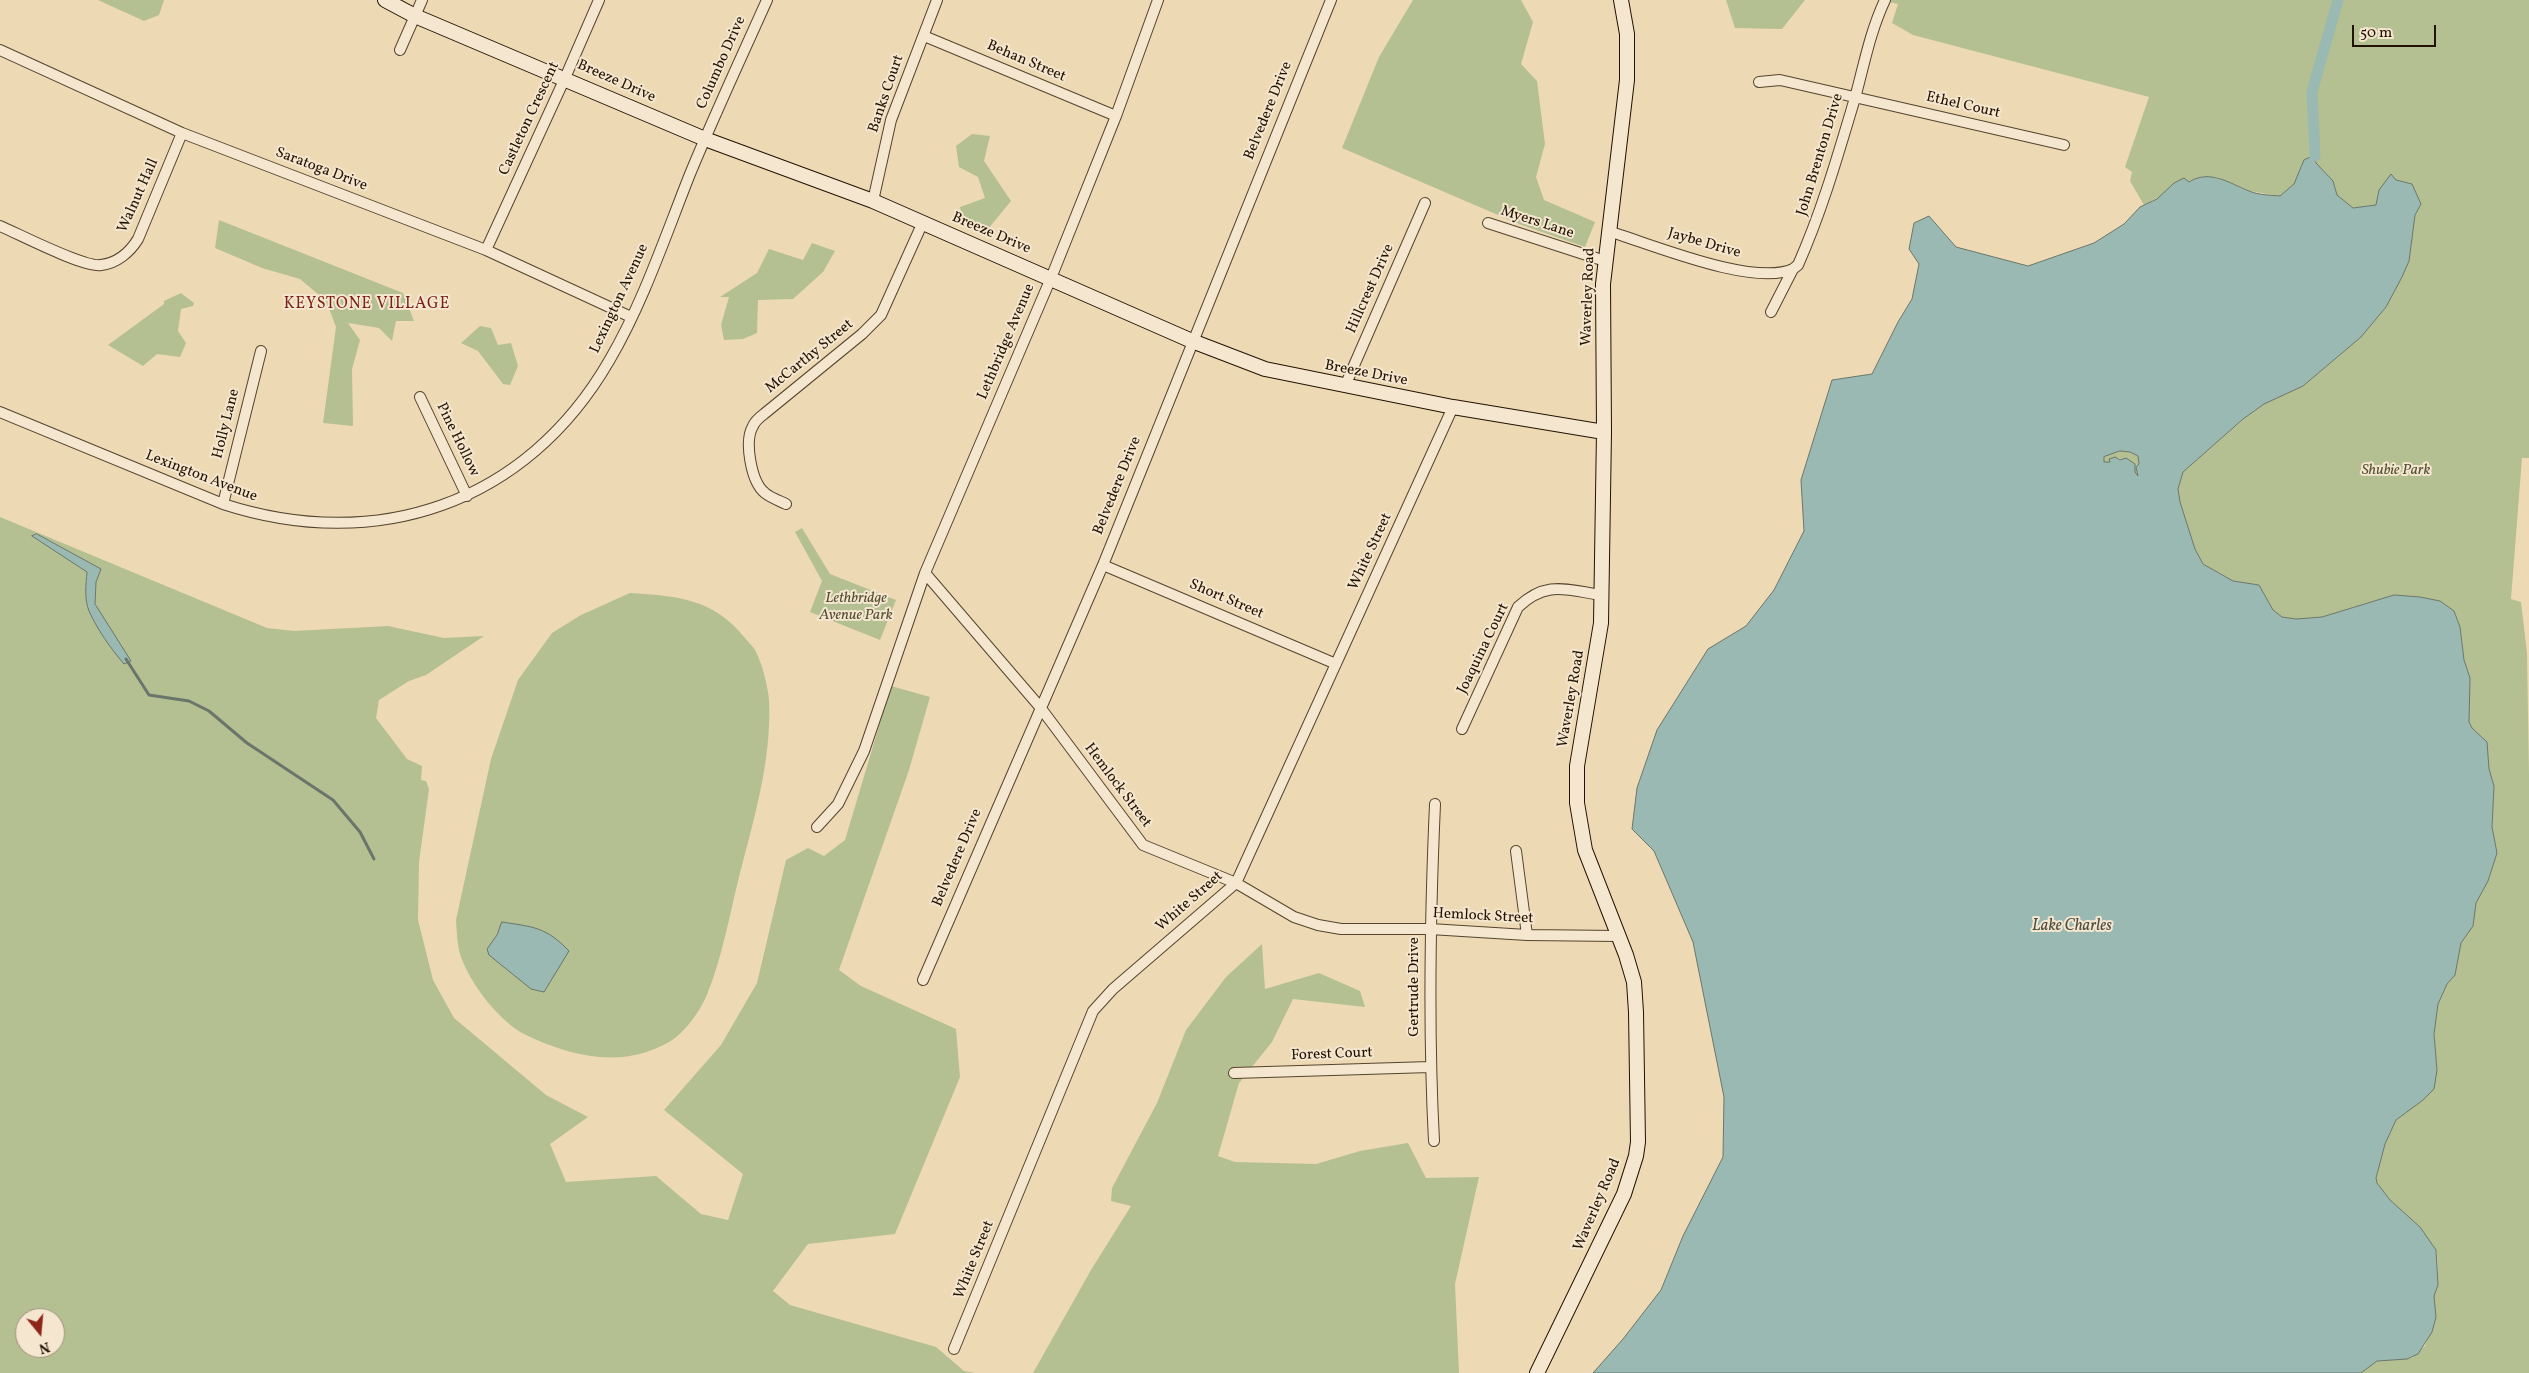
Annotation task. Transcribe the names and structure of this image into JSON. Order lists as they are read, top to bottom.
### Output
{
  "streets": {
    "main road": ["Breeze Drive", "Waverley Road"],
    "street": [
      "Behan Street",
      "Columbo Drive",
      "Banks Court",
      "Ethel Court",
      "Belvedere Drive",
      "Castleton Crescent",
      "John Brenton Drive",
      "Saratoga Drive",
      "Walnut Hall",
      "Myers Lane",
      "Jaybe Drive",
      "Hillcrest Drive",
      "Lexington Avenue",
      "Lethbridge Avenue",
      "McCarthy Street",
      "Holly Lane",
      "Pine Hollow",
      "White Street",
      "Short Street",
      "Joaquina Court",
      "Hemlock Street",
      "Gertrude Drive",
      "Forest Court"
    ]
  },
  "crossings": [
    ["Behan Street", "Banks Court"],
    ["Behan Street", "Lethbridge Avenue"],
    ["Columbo Drive", "Breeze Drive"],
    ["Columbo Drive", "Lexington Avenue"],
    ["Breeze Drive", "Banks Court"],
    ["Breeze Drive", "Belvedere Drive"],
    ["Breeze Drive", "Castleton Crescent"],
    ["Breeze Drive", "Hillcrest Drive"],
    ["Breeze Drive", "Waverley Road"],
    ["Breeze Drive", "Lexington Avenue"],
    ["Breeze Drive", "Lethbridge Avenue"],
    ["Breeze Drive", "McCarthy Street"],
    ["Breeze Drive", "White Street"],
    ["Ethel Court", "John Brenton Drive"],
    ["Belvedere Drive", "Short Street"],
    ["Belvedere Drive", "Hemlock Street"],
    ["Castleton Crescent", "Saratoga Drive"],
    ["John Brenton Drive", "Jaybe Drive"],
    ["Saratoga Drive", "Walnut Hall"],
    ["Saratoga Drive", "Lexington Avenue"],
    ["Myers Lane", "Waverley Road"],
    ["Jaybe Drive", "Waverley Road"],
    ["Waverley Road", "Joaquina Court"],
    ["Waverley Road", "Hemlock Street"],
    ["Lexington Avenue", "Holly Lane"],
    ["Lexington Avenue", "Pine Hollow"],
    ["Lethbridge Avenue", "Hemlock Street"],
    ["White Street", "Short Street"],
    ["White Street", "Hemlock Street"],
    ["Hemlock Street", "Gertrude Drive"],
    ["Gertrude Drive", "Forest Court"]
  ],
  "districts": ["KEYSTONE VILLAGE"],
  "water": ["Lake Charles"],
  "parks": ["Shubie Park", "Lethbridge Avenue Park"],
  "scale_bar": "50 m",
  "north": "bottom"
}
